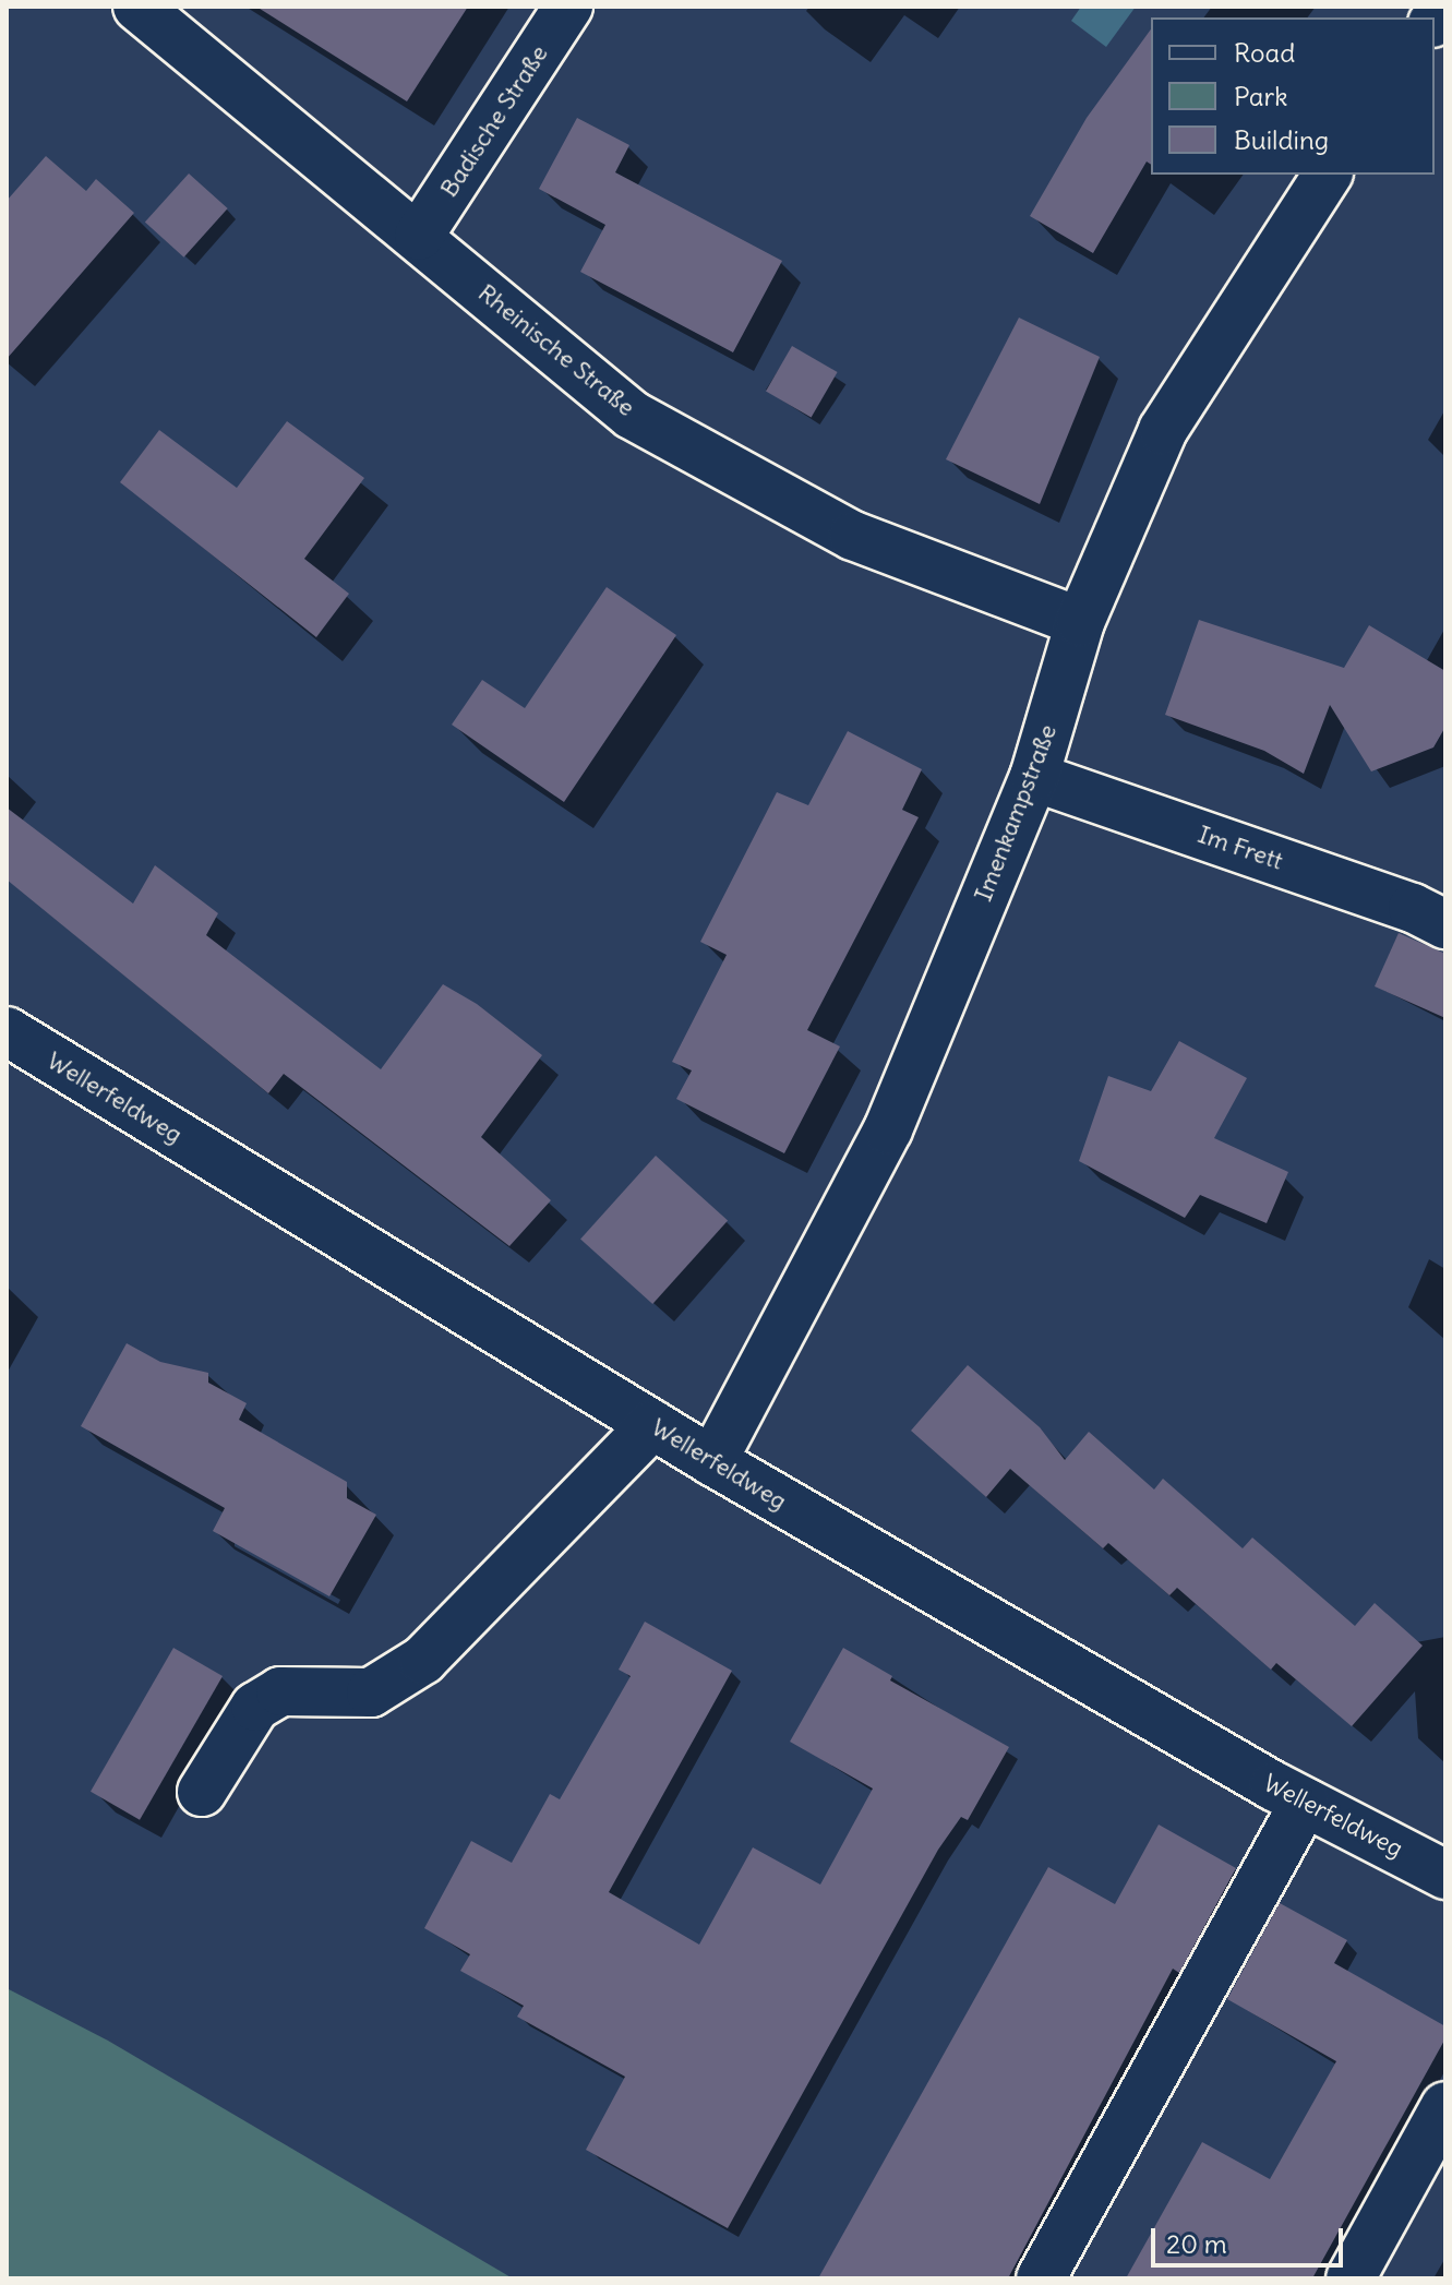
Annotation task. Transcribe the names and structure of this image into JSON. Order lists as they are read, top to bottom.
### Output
{
  "streets": {
    "street": [
      "Badische Straße",
      "Rheinische Straße",
      "Imenkampstraße",
      "Im Frett",
      "Wellerfeldweg"
    ]
  },
  "crossings": [
    ["Badische Straße", "Rheinische Straße"],
    ["Rheinische Straße", "Imenkampstraße"],
    ["Imenkampstraße", "Im Frett"],
    ["Imenkampstraße", "Wellerfeldweg"]
  ],
  "legend": ["Road", "Park", "Building"],
  "scale_bar": "20 m"
}
